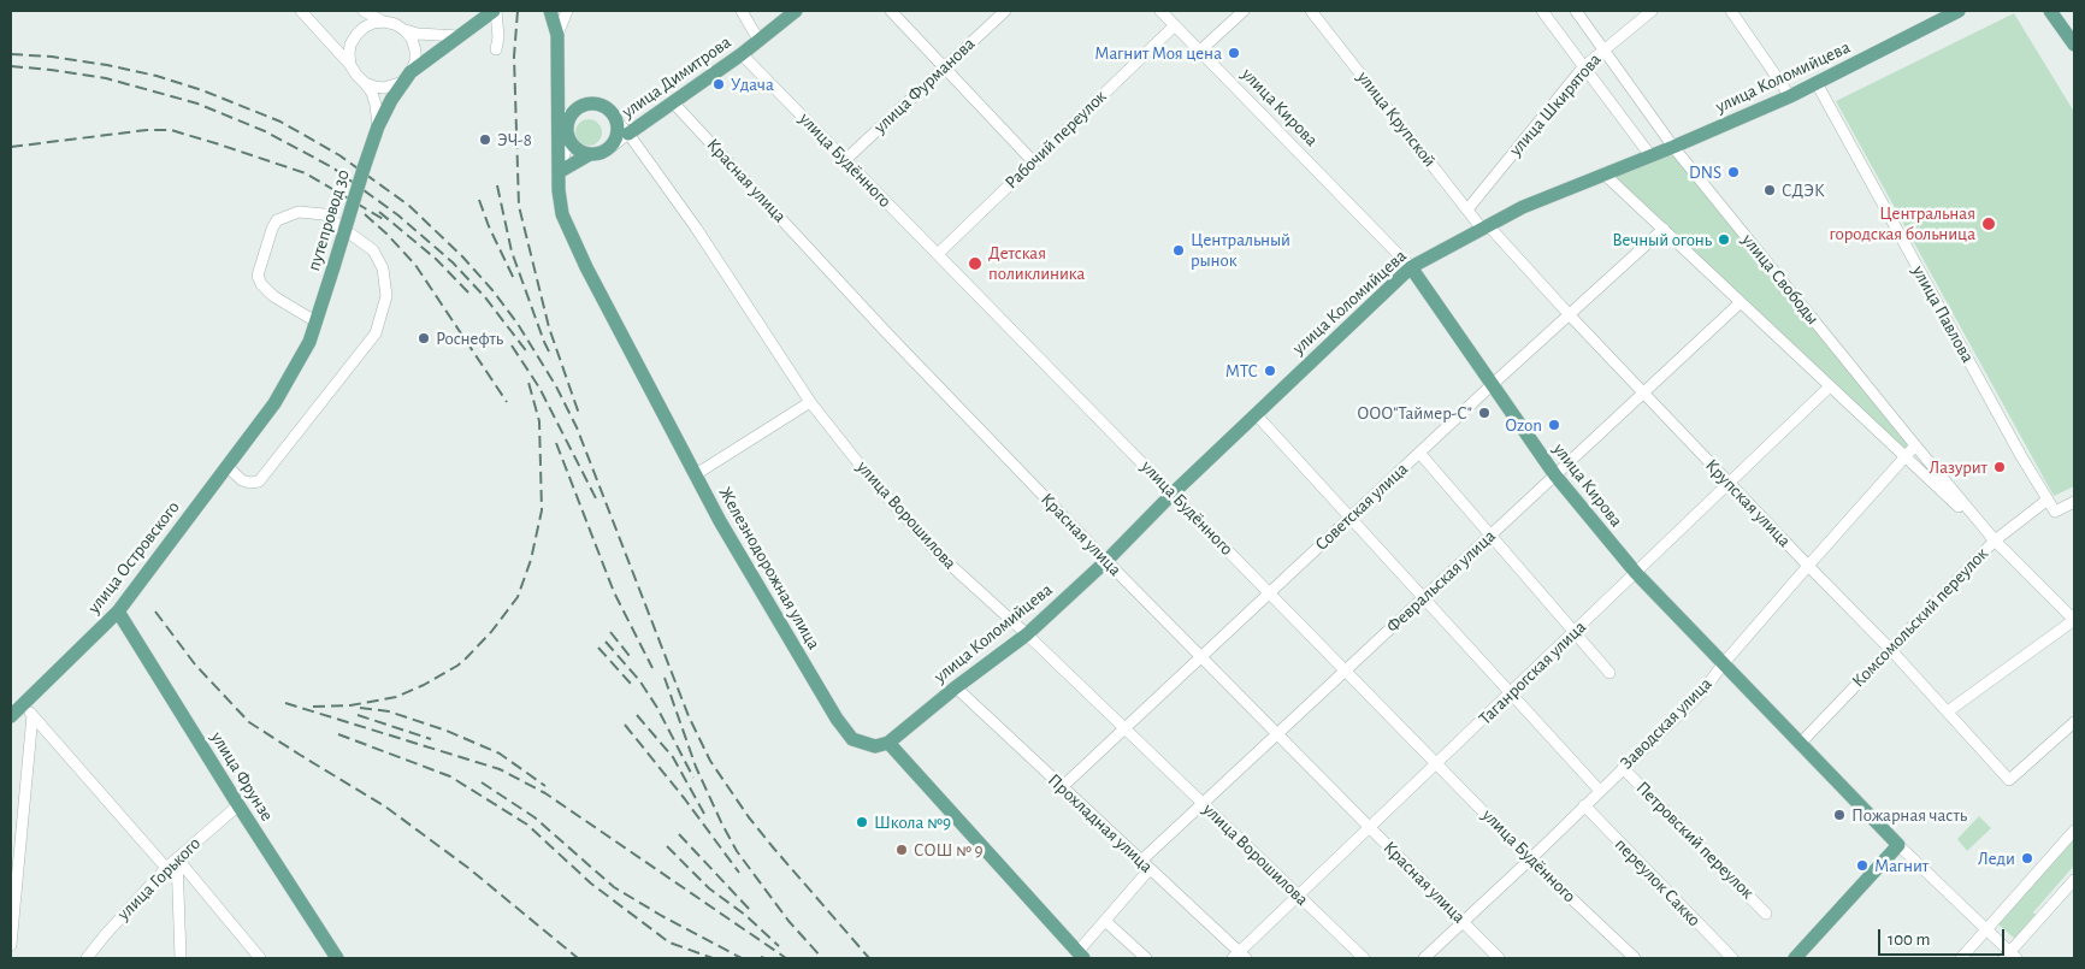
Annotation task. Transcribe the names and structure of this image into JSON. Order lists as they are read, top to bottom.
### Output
{
  "streets": {
    "main road": [
      "улица Димитрова",
      "улица Коломийцева",
      "улица Кирова",
      "путепровод 30",
      "улица Островского",
      "Железнодорожная улица",
      "улица Фрунзе"
    ],
    "street": [
      "улица Фурманова",
      "улица Шкирятова",
      "улица Крупской",
      "Рабочий переулок",
      "улица Будённого",
      "Красная улица",
      "улица Свободы",
      "улица Павлова",
      "Крупская улица",
      "Советская улица",
      "улица Ворошилова",
      "Февральская улица",
      "Комсомольский переулок",
      "Таганрогская улица",
      "Заводская улица",
      "Прохладная улица",
      "Петровский переулок",
      "улица Горького",
      "переулок Сакко"
    ]
  },
  "crossings": [
    ["улица Димитрова", "улица Будённого"],
    ["улица Димитрова", "Красная улица"],
    ["улица Димитрова", "улица Ворошилова"],
    ["улица Коломийцева", "улица Кирова"],
    ["улица Коломийцева", "улица Крупской"],
    ["улица Коломийцева", "улица Будённого"],
    ["улица Коломийцева", "Красная улица"],
    ["улица Коломийцева", "улица Свободы"],
    ["улица Коломийцева", "улица Павлова"],
    ["улица Коломийцева", "Крупская улица"],
    ["улица Коломийцева", "улица Ворошилова"],
    ["улица Коломийцева", "Железнодорожная улица"],
    ["улица Коломийцева", "Прохладная улица"],
    ["улица Фурманова", "улица Будённого"],
    ["улица Шкирятова", "улица Крупской"],
    ["улица Шкирятова", "улица Свободы"],
    ["улица Кирова", "Рабочий переулок"],
    ["улица Кирова", "Советская улица"],
    ["улица Кирова", "Февральская улица"],
    ["улица Кирова", "Комсомольский переулок"],
    ["улица Кирова", "Таганрогская улица"],
    ["улица Кирова", "Заводская улица"],
    ["улица Крупской", "Крупская улица"],
    ["Рабочий переулок", "улица Будённого"],
    ["улица Будённого", "Советская улица"],
    ["улица Будённого", "Февральская улица"],
    ["улица Будённого", "Таганрогская улица"],
    ["улица Будённого", "Заводская улица"],
    ["Красная улица", "Советская улица"],
    ["Красная улица", "Февральская улица"],
    ["Красная улица", "Таганрогская улица"],
    ["Красная улица", "Заводская улица"],
    ["путепровод 30", "улица Островского"],
    ["улица Свободы", "Советская улица"],
    ["улица Свободы", "Февральская улица"],
    ["улица Свободы", "Комсомольский переулок"],
    ["улица Свободы", "Таганрогская улица"],
    ["улица Свободы", "Заводская улица"],
    ["улица Павлова", "Комсомольский переулок"],
    ["Крупская улица", "Советская улица"],
    ["Крупская улица", "Февральская улица"],
    ["Крупская улица", "Комсомольский переулок"],
    ["Крупская улица", "Таганрогская улица"],
    ["Крупская улица", "Заводская улица"],
    ["Советская улица", "улица Ворошилова"],
    ["Советская улица", "Прохладная улица"],
    ["улица Ворошилова", "Февральская улица"],
    ["улица Ворошилова", "Таганрогская улица"],
    ["улица Островского", "улица Фрунзе"],
    ["Февральская улица", "Прохладная улица"],
    ["Таганрогская улица", "Прохладная улица"],
    ["Заводская улица", "Петровский переулок"],
    ["Заводская улица", "переулок Сакко"],
    ["улица Фрунзе", "улица Горького"]
  ],
  "places": [
    "Магнит Моя цена",
    "Удача",
    "ЭЧ-8",
    "DNS",
    "СДЭК",
    "Центральная городская больница",
    "Вечный огонь",
    "Центральный рынок",
    "Детская поликлиника",
    "Роснефть",
    "МТС",
    "ООО\"Таймер-С\"",
    "Ozon",
    "Лазурит",
    "Пожарная часть",
    "Школа №9",
    "СОШ № 9",
    "Леди",
    "Магнит"
  ],
  "scale_bar": "100 m"
}
